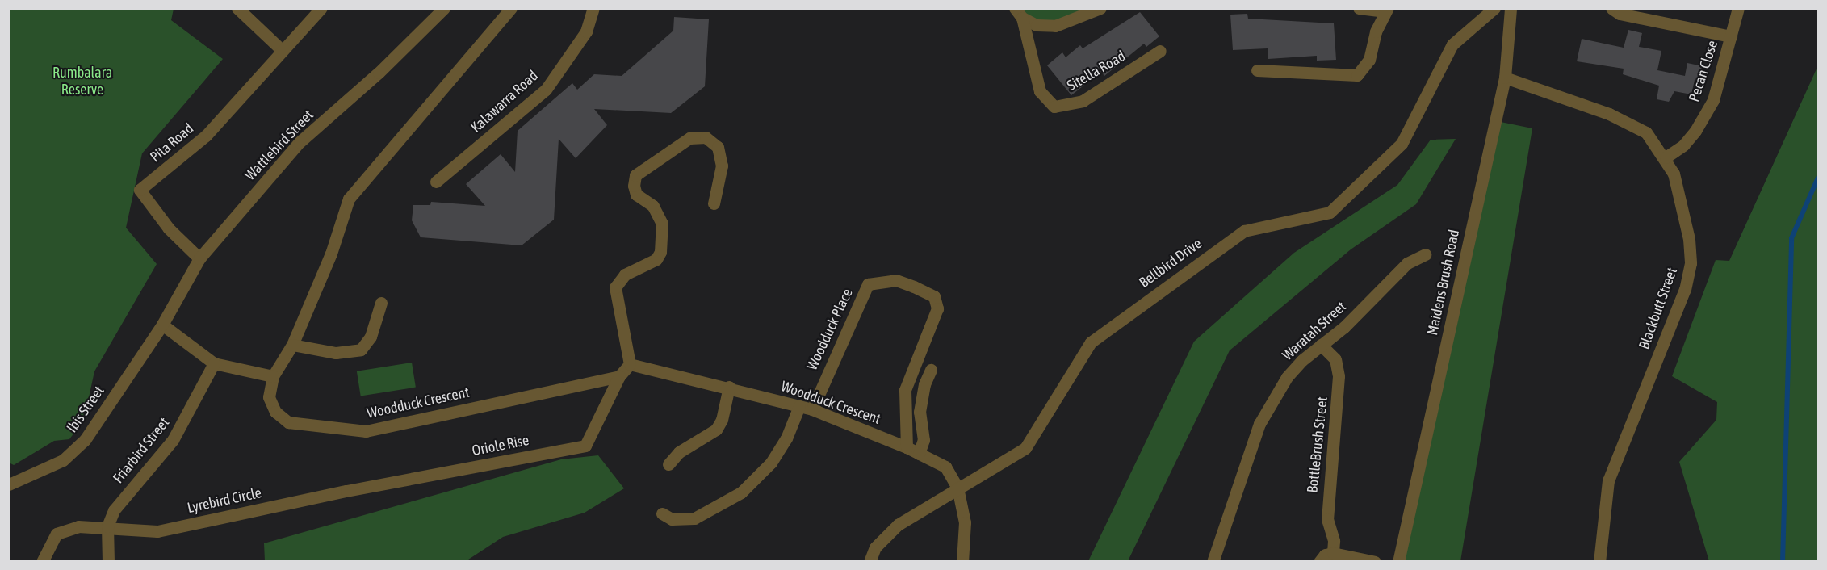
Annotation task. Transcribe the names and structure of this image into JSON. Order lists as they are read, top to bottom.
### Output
{
  "streets": {
    "street": [
      "Sitella Road",
      "Pecan Close",
      "Kalawarra Road",
      "Pita Road",
      "Wattlebird Street",
      "Bellbird Drive",
      "Maidens Brush Road",
      "Blackbutt Street",
      "Woodduck Place",
      "Waratah Street",
      "Woodduck Crescent",
      "Ibis Street",
      "BottleBrush Street",
      "Oriole Rise",
      "Friarbird Street",
      "Lyrebird Circle"
    ]
  },
  "crossings": [
    ["Pecan Close", "Blackbutt Street"],
    ["Pita Road", "Wattlebird Street"],
    ["Wattlebird Street", "Ibis Street"],
    ["Bellbird Drive", "Woodduck Crescent"],
    ["Maidens Brush Road", "Blackbutt Street"],
    ["Woodduck Place", "Woodduck Crescent"],
    ["Waratah Street", "BottleBrush Street"],
    ["Woodduck Crescent", "Oriole Rise"],
    ["Oriole Rise", "Lyrebird Circle"],
    ["Friarbird Street", "Lyrebird Circle"]
  ],
  "parks": ["Rumbalara Reserve"]
}
